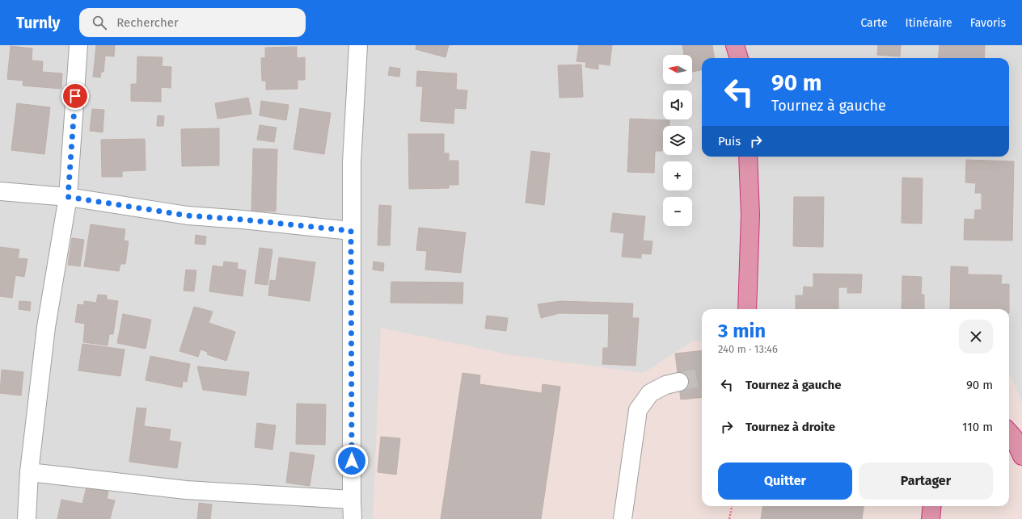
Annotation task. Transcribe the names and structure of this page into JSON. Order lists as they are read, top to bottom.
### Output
{
  "north": "left",
  "page": {
    "header": "Turnly",
    "search": "Rechercher",
    "nav": ["Carte", "Itinéraire", "Favoris"],
    "map_buttons": ["+", "−"],
    "turn": ["90 m", "Tournez à gauche"],
    "then": "Puis",
    "heading": ["3 min", "240 m · 13:46"],
    "list": [
      {
        "name": "Tournez à gauche",
        "value": "90 m"
      },
      {
        "name": "Tournez à droite",
        "value": "110 m"
      }
    ],
    "buttons": ["Quitter", "Partager"]
  }
}
